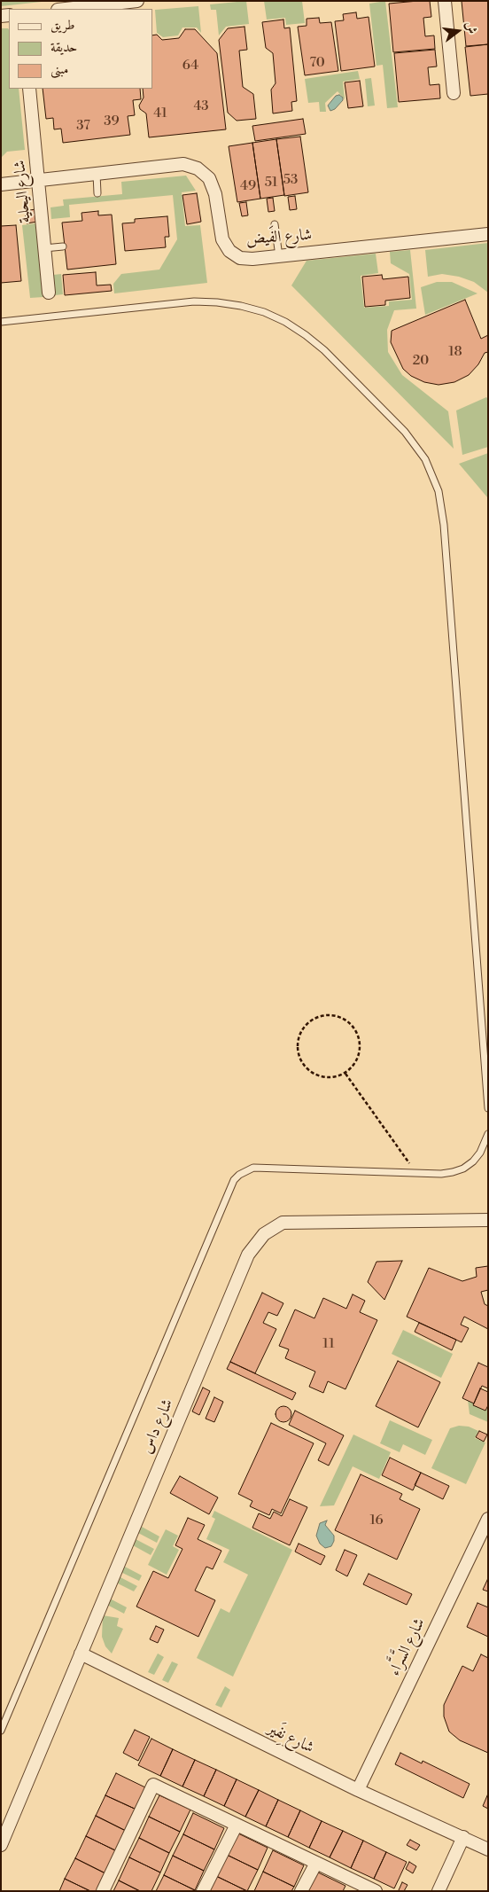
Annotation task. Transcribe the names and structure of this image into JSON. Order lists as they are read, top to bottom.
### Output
{
  "streets": {
    "street": [
      "شارع اليحلية",
      "شارع الفَيض",
      "شارع داس",
      "شارع السَّرَّاء",
      "شارع نِفَير"
    ]
  },
  "crossings": [
    ["شارع اليحلية", "شارع الفَيض"],
    ["شارع داس", "شارع نِفَير"],
    ["شارع السَّرَّاء", "شارع نِفَير"]
  ],
  "house_numbers": [
    "70",
    "64",
    "43",
    "41",
    "39",
    "37",
    "53",
    "51",
    "49",
    "18",
    "20",
    "11",
    "16"
  ],
  "legend": ["طريق", "حديقة", "مبنى"],
  "north": "right"
}
